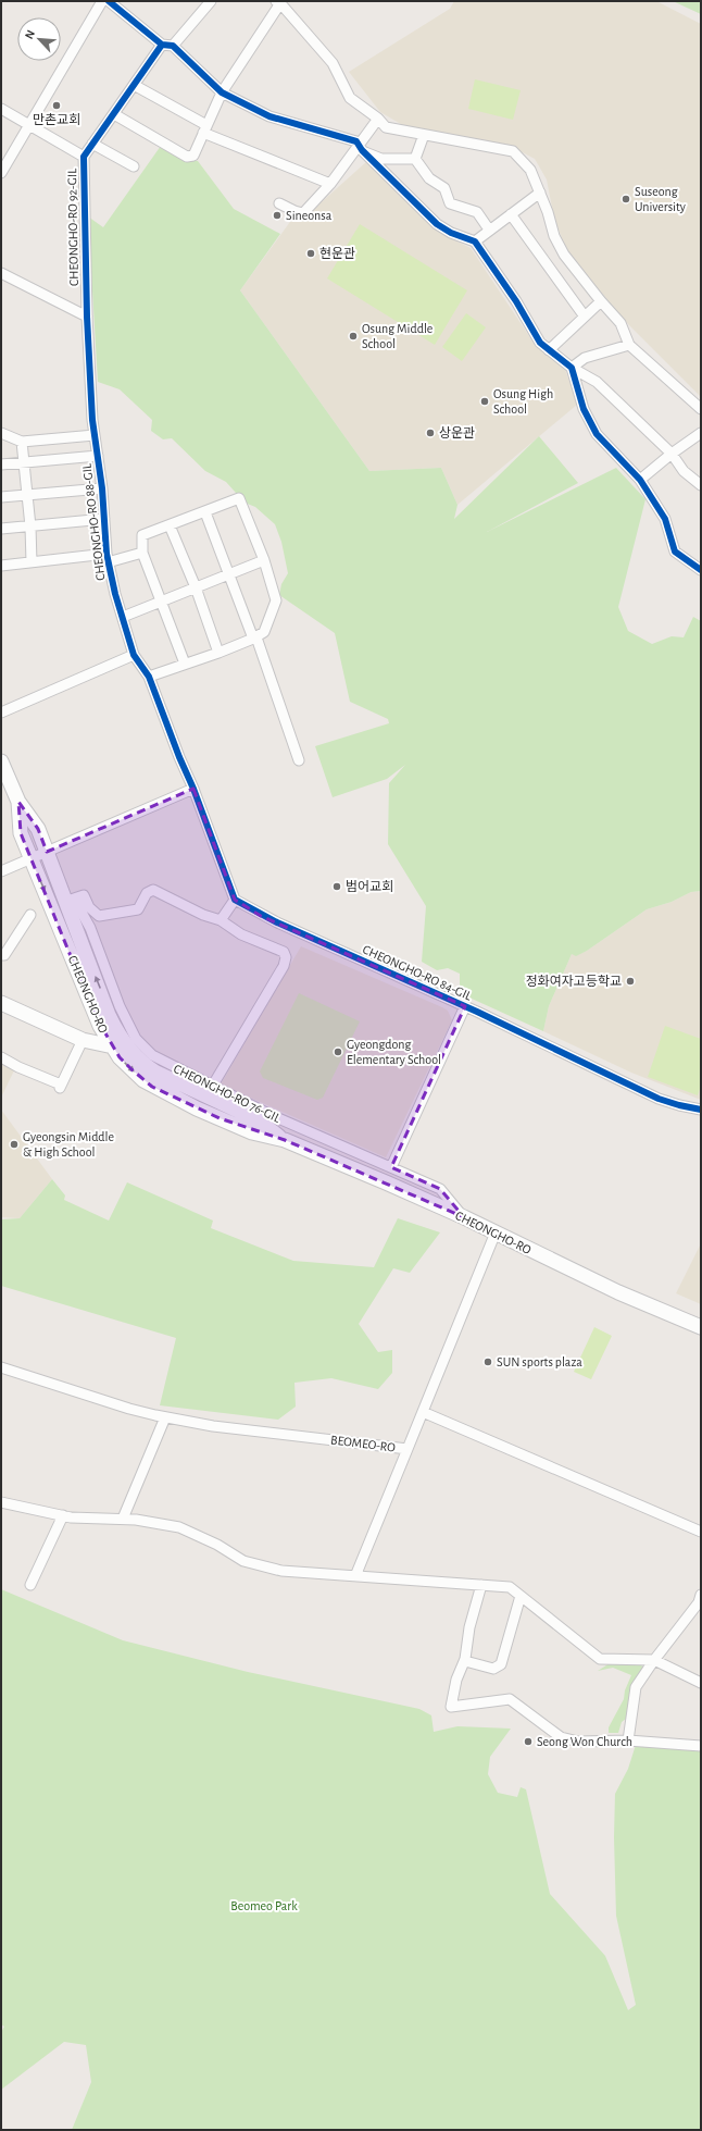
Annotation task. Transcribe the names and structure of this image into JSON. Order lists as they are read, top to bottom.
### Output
{
  "streets": {
    "main road": ["CHEONGHO-RO"],
    "street": [
      "CHEONGHO-RO 92-GIL",
      "CHEONGHO-RO 88-GIL",
      "CHEONGHO-RO 84-GIL",
      "CHEONGHO-RO 76-GIL",
      "BEOMEO-RO"
    ]
  },
  "crossings": [
    ["CHEONGHO-RO 92-GIL", "CHEONGHO-RO 88-GIL"],
    ["CHEONGHO-RO", "CHEONGHO-RO 76-GIL"],
    ["CHEONGHO-RO", "BEOMEO-RO"]
  ],
  "parks": ["Beomeo Park"],
  "places": [
    "만촌교회",
    "Suseong University",
    "Sineonsa",
    "현운관",
    "Osung Middle School",
    "Osung High School",
    "상운관",
    "범어교회",
    "정화여자고등학교",
    "Gyeongdong Elementary School",
    "Gyeongsin Middle & High School",
    "SUN sports plaza",
    "Seong Won Church"
  ],
  "north": "top left"
}
